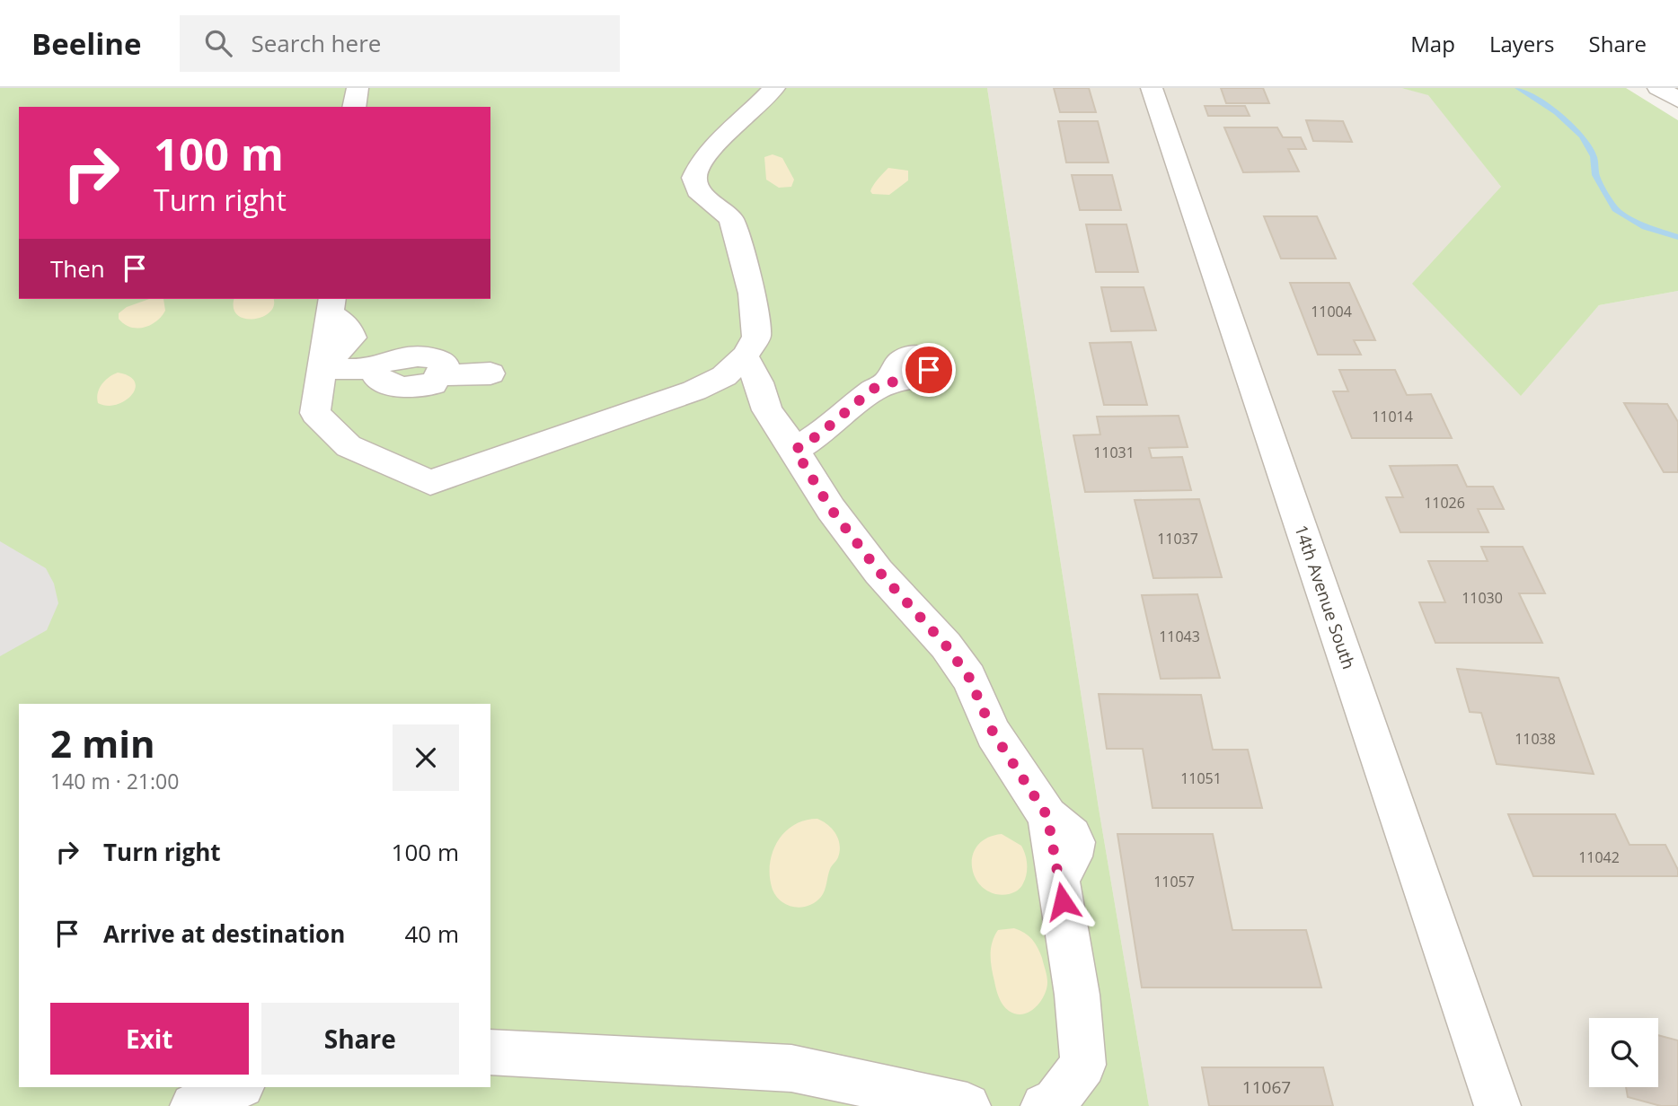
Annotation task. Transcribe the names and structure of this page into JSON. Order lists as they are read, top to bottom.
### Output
{
  "streets": {
    "street": ["14th Avenue South"]
  },
  "house_numbers": [
    "11004",
    "11014",
    "11031",
    "11026",
    "11037",
    "11030",
    "11043",
    "11038",
    "11051",
    "11042",
    "11057",
    "11067"
  ],
  "page": {
    "header": "Beeline",
    "search": "Search here",
    "nav": ["Map", "Layers", "Share"],
    "turn": ["100 m", "Turn right"],
    "then": "Then",
    "heading": ["2 min", "140 m · 21:00"],
    "list": [
      {
        "name": "Turn right",
        "value": "100 m"
      },
      {
        "name": "Arrive at destination",
        "value": "40 m"
      }
    ],
    "buttons": ["Exit", "Share"]
  }
}
